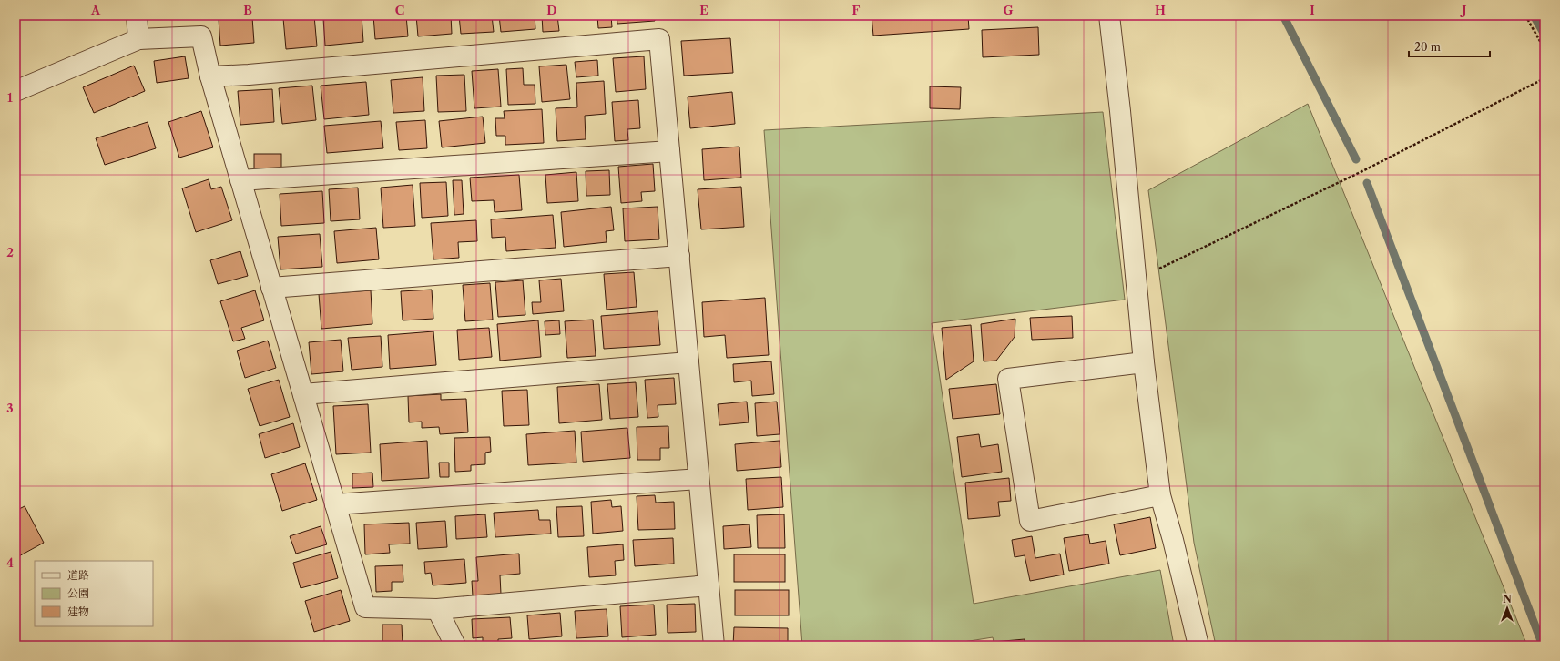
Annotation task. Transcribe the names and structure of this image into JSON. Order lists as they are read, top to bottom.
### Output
{
  "legend": ["道路", "公園", "建物"],
  "scale_bar": "20 m",
  "north": "top",
  "grid": {
    "columns": [
      "A",
      "B",
      "C",
      "D",
      "E",
      "F",
      "G",
      "H",
      "I",
      "J"
    ],
    "rows": [
      "1",
      "2",
      "3",
      "4"
    ]
  }
}
